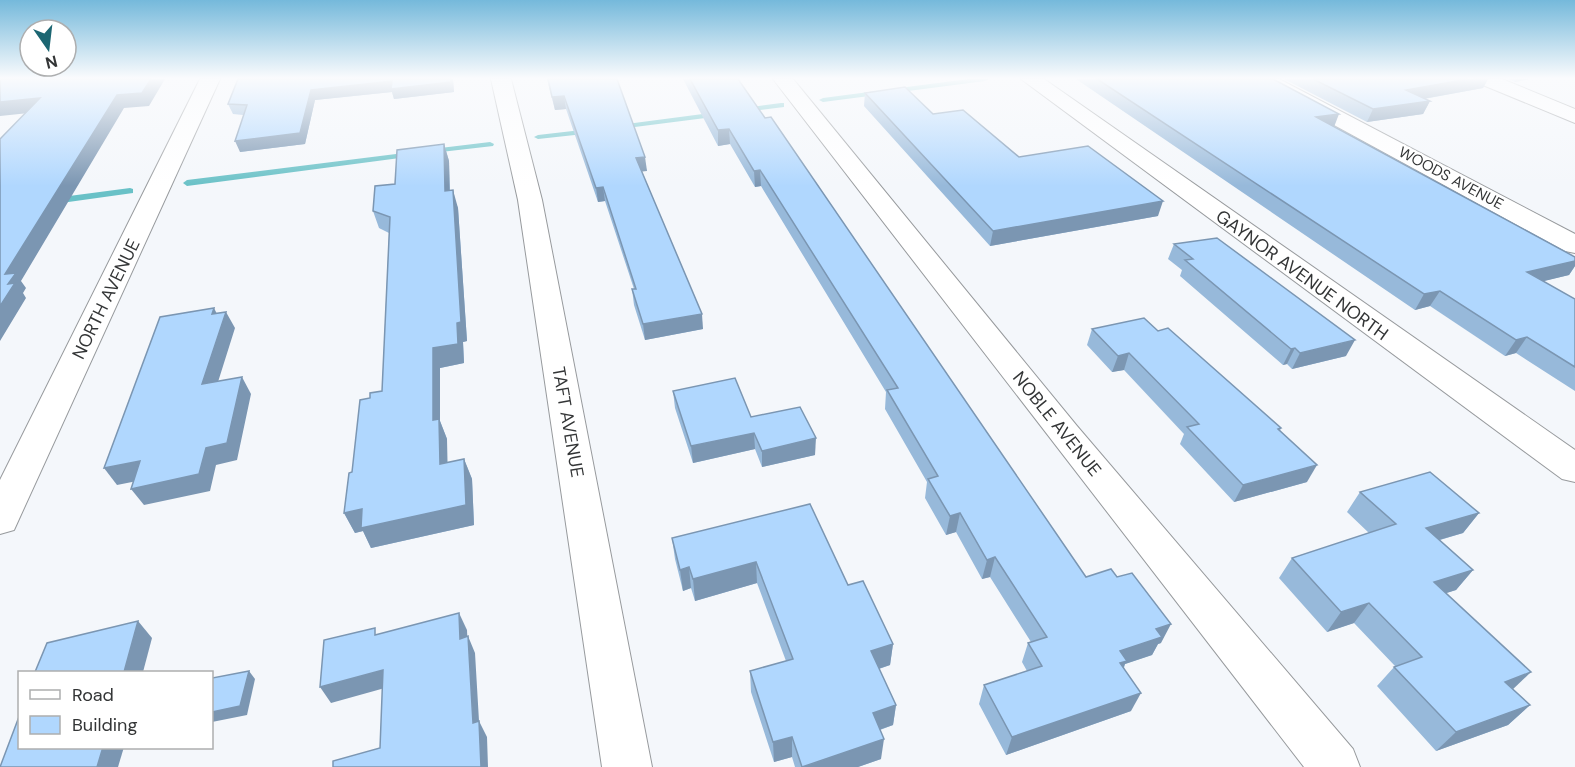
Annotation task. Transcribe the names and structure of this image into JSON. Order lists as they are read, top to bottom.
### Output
{
  "streets": {
    "street": [
      "WOODS AVENUE",
      "GAYNOR AVENUE NORTH",
      "NORTH AVENUE",
      "TAFT AVENUE",
      "NOBLE AVENUE"
    ]
  },
  "legend": ["Road", "Building"],
  "north": "bottom"
}
